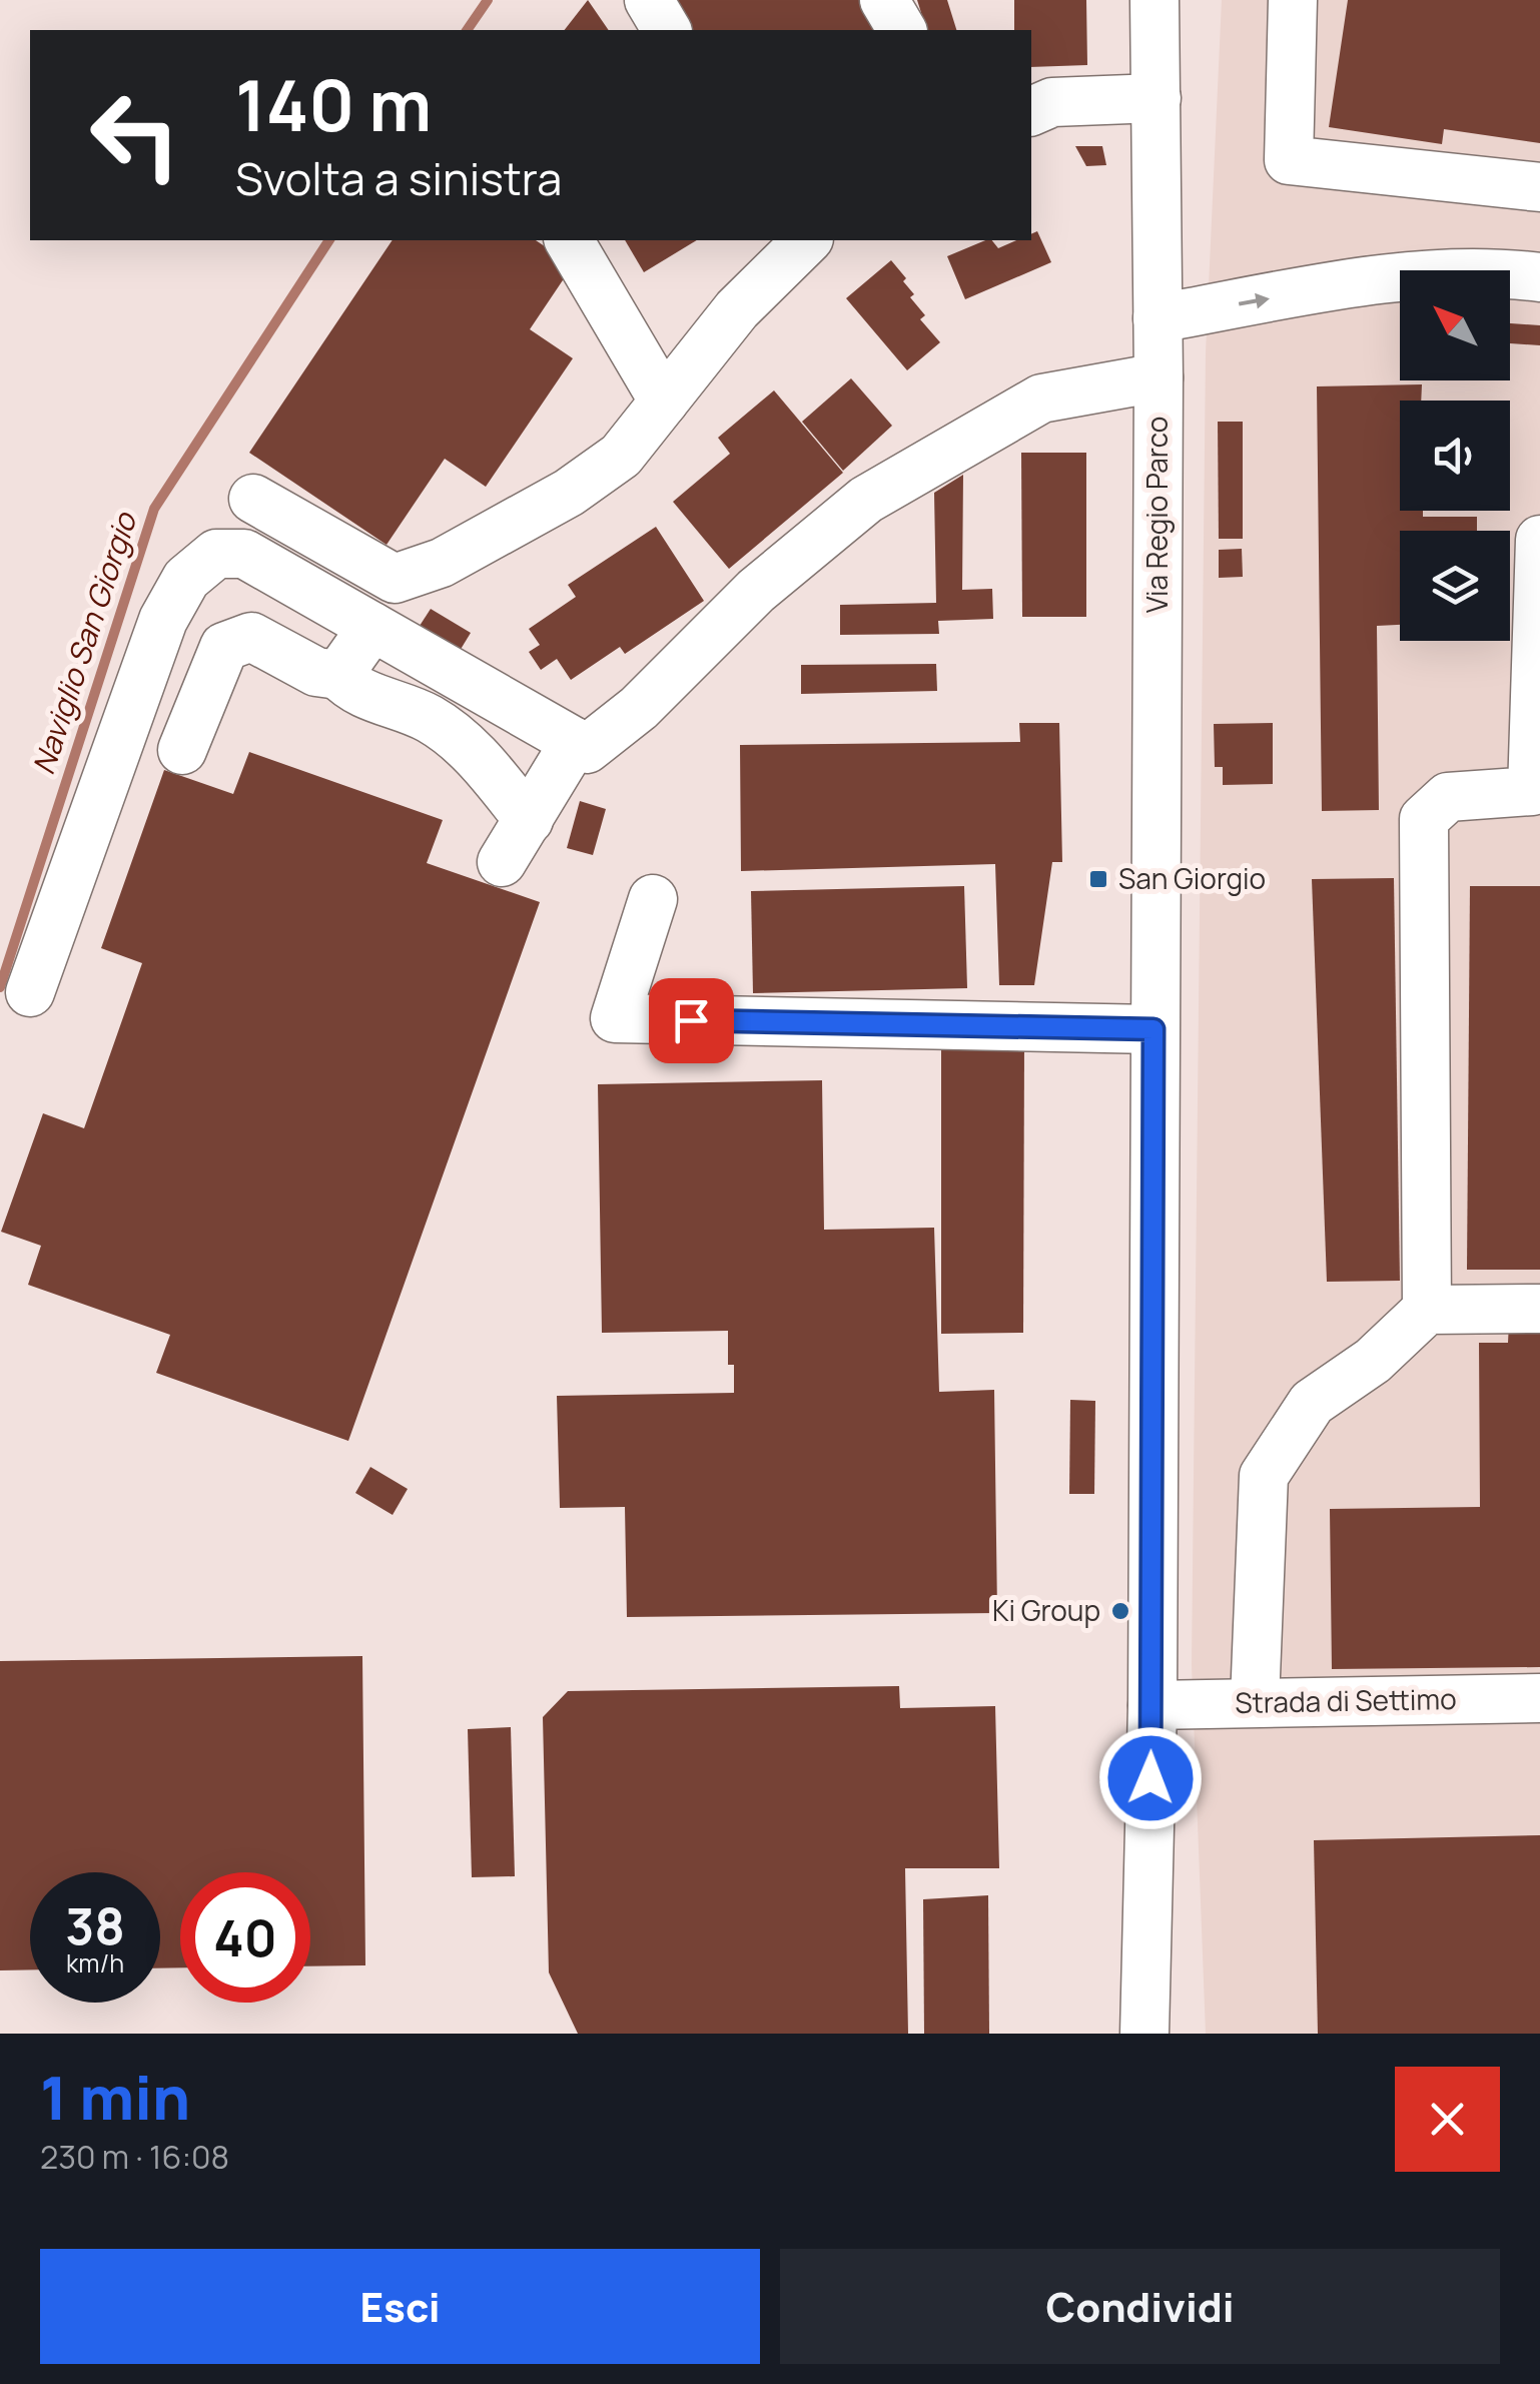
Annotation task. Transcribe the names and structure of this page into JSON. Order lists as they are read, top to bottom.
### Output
{
  "streets": {
    "street": ["Via Regio Parco", "Strada di Settimo"]
  },
  "water": ["Naviglio San Giorgio"],
  "places": {
    "transit": ["San Giorgio"],
    "other": ["Ki Group"]
  },
  "north": "top left",
  "page": {
    "turn": ["140 m", "Svolta a sinistra"],
    "speed": "38 km/h",
    "limit": "40",
    "heading": ["1 min", "230 m · 16:08"],
    "buttons": ["Esci", "Condividi"]
  }
}
